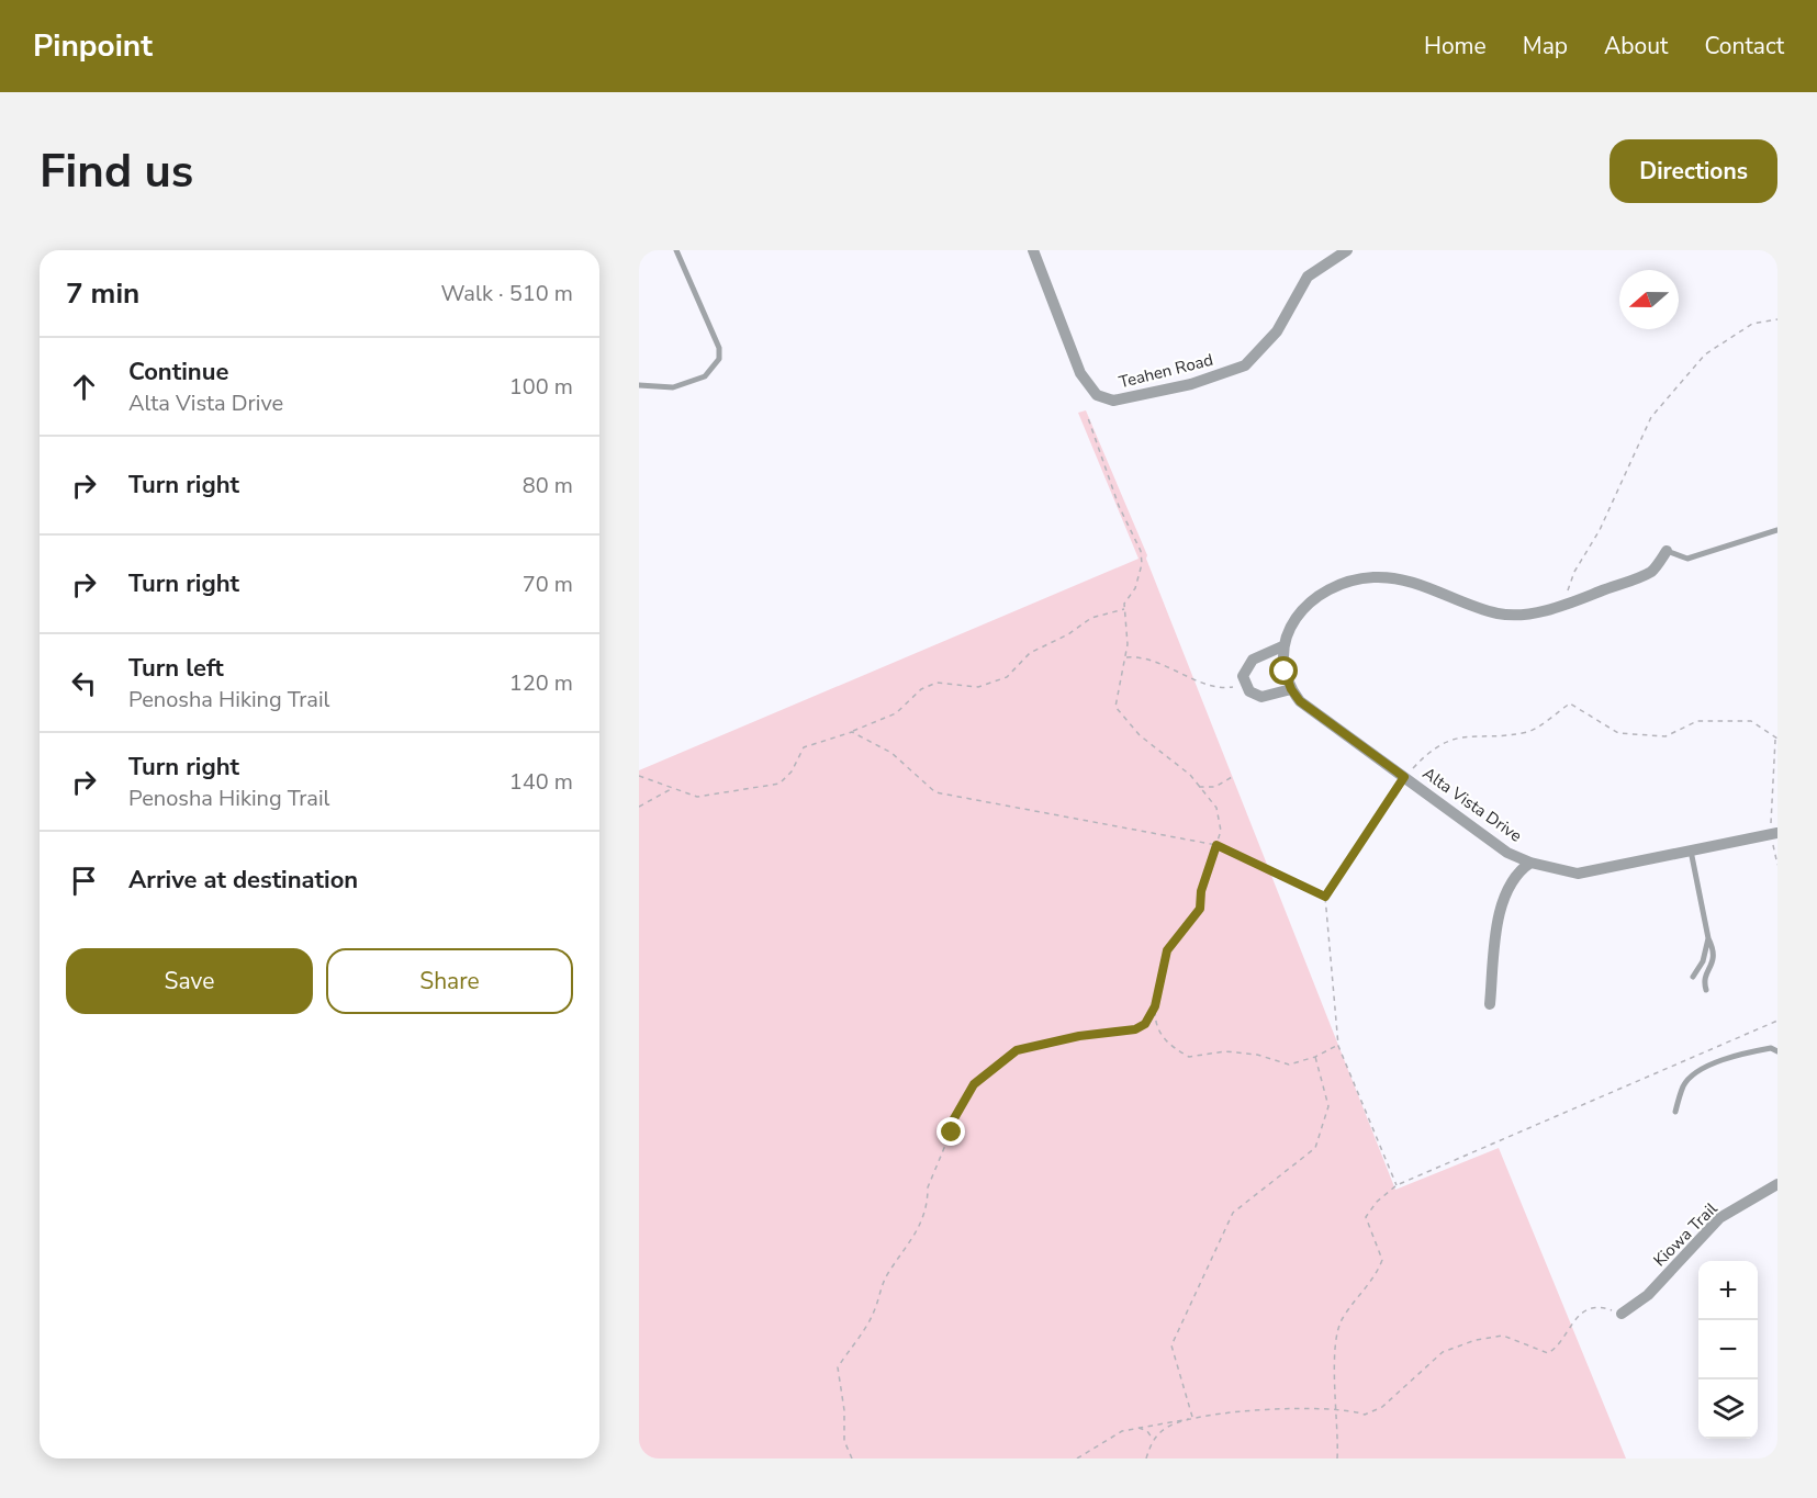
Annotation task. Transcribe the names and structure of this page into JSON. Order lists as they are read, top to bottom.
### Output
{
  "streets": {
    "street": ["Teahen Road", "Alta Vista Drive", "Kiowa Trail"]
  },
  "north": "left",
  "page": {
    "header": "Pinpoint",
    "nav": [
      "Home",
      "Map",
      "About",
      "Contact"
    ],
    "buttons": [
      "Directions",
      ["Save", "Share"]
    ],
    "title": "Find us",
    "heading": ["7 min", "Walk · 510 m"],
    "list": [
      ["Continue", "Alta Vista Drive", "100 m"],
      ["Turn right", "80 m"],
      ["Turn right", "70 m"],
      ["Turn left", "Penosha Hiking Trail", "120 m"],
      ["Turn right", "Penosha Hiking Trail", "140 m"],
      "Arrive at destination"
    ],
    "map_buttons": ["+", "−"]
  }
}
